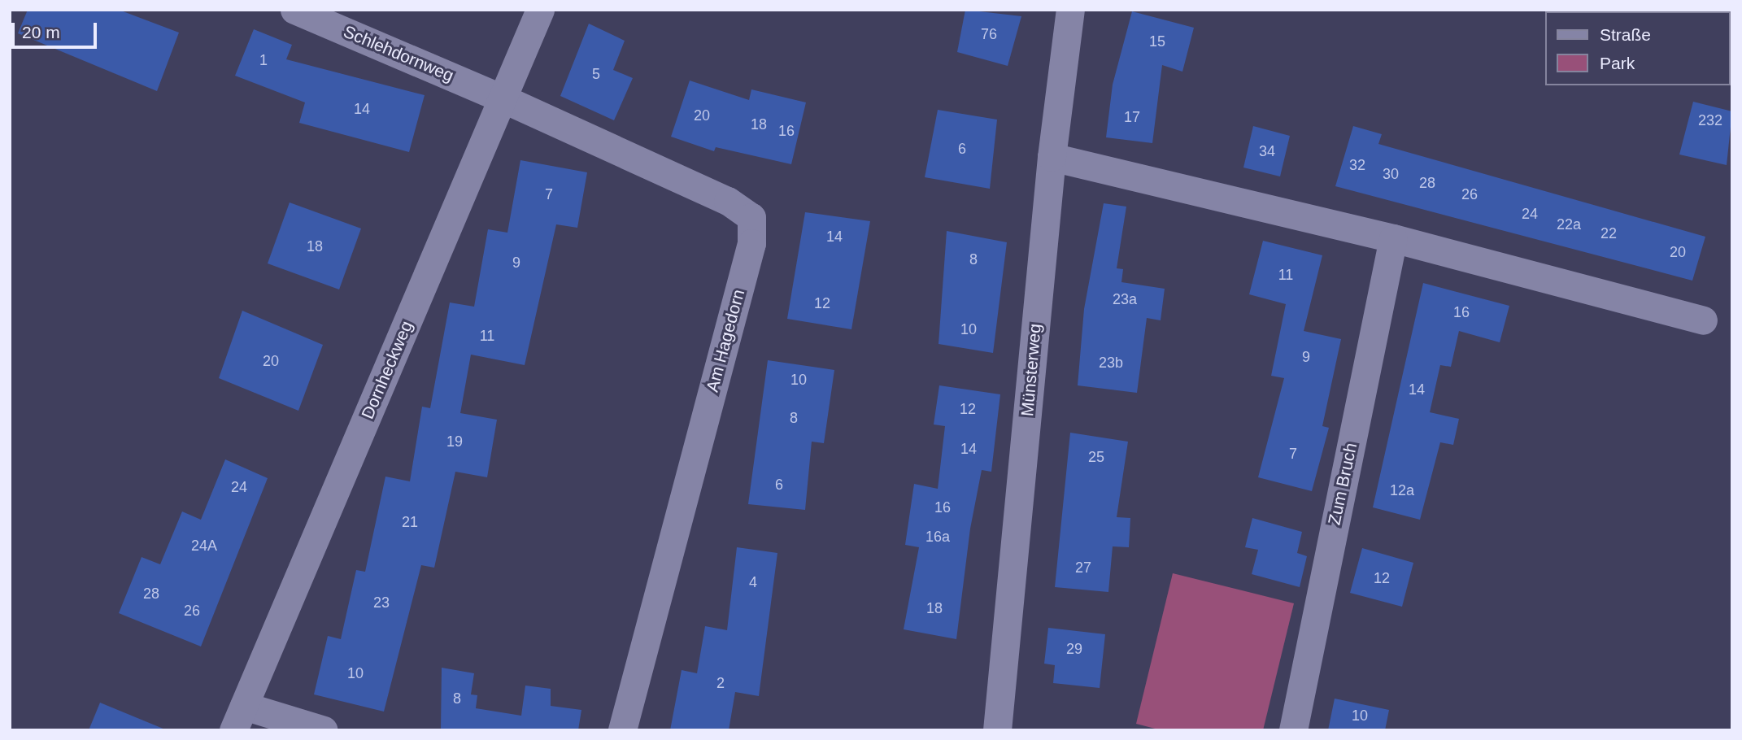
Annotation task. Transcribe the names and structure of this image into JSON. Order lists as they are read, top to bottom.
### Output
{
  "streets": {
    "street": [
      "Schlehdornweg",
      "Am Hagedorn",
      "Dornheckweg",
      "Münsterweg",
      "Zum Bruch"
    ]
  },
  "crossings": [
    ["Schlehdornweg", "Am Hagedorn"],
    ["Schlehdornweg", "Dornheckweg"],
    ["Am Hagedorn", "Dornheckweg"]
  ],
  "house_numbers": [
    "76",
    "15",
    "1",
    "5",
    "14",
    "20",
    "17",
    "232",
    "18",
    "16",
    "6",
    "34",
    "32",
    "30",
    "28",
    "7",
    "26",
    "24",
    "22a",
    "22",
    "14",
    "18",
    "20",
    "8",
    "9",
    "11",
    "23a",
    "12",
    "16",
    "10",
    "11",
    "9",
    "20",
    "23b",
    "10",
    "14",
    "12",
    "8",
    "19",
    "14",
    "7",
    "25",
    "6",
    "24",
    "12a",
    "16",
    "21",
    "16a",
    "24A",
    "27",
    "12",
    "4",
    "28",
    "23",
    "18",
    "26",
    "29",
    "10",
    "2",
    "8",
    "10"
  ],
  "legend": ["Straße", "Park"],
  "scale_bar": "20 m"
}
